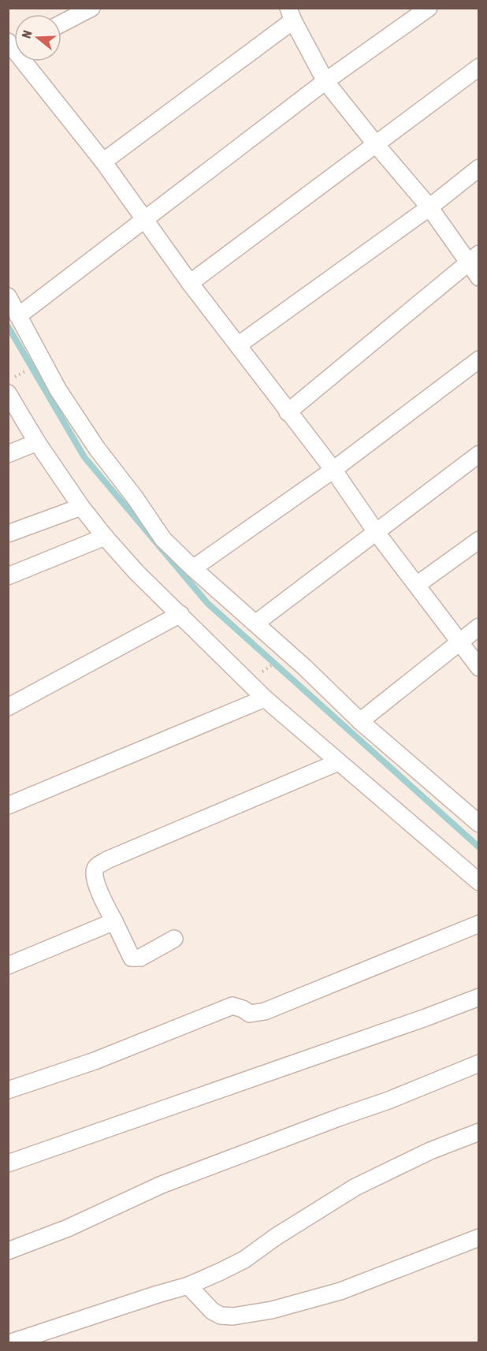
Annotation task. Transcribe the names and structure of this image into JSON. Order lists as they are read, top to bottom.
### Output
{
  "north": "left"
}
